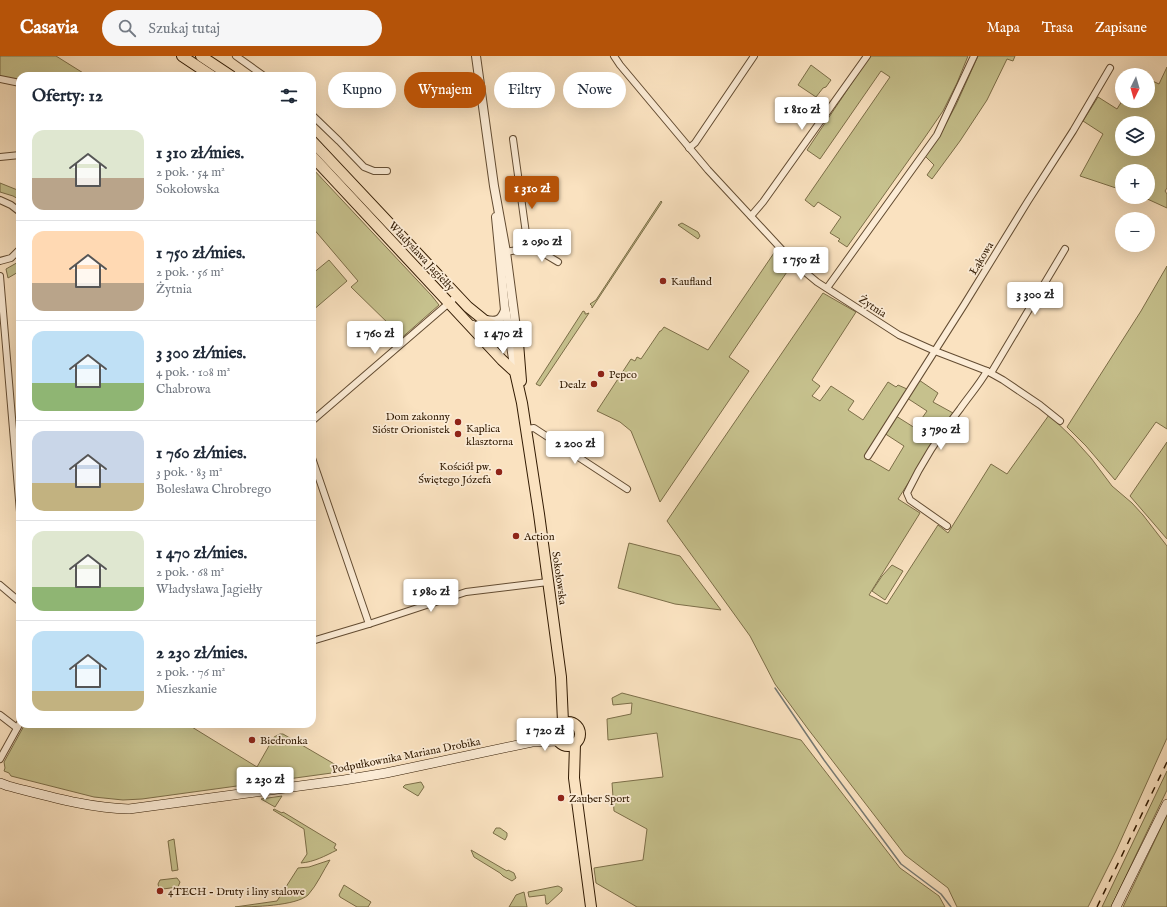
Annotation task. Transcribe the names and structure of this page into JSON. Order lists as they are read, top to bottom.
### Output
{
  "streets": {
    "main road": ["Władysława Jagiełły", "Sokołowska", "Podpułkownika Mariana Drobika"],
    "street": ["Łąkowa", "Żytnia"]
  },
  "crossings": [
    ["Władysława Jagiełły", "Sokołowska"],
    ["Łąkowa", "Żytnia"]
  ],
  "places": [
    "Kaufland",
    "Pepco",
    "Dealz",
    "Dom zakonny Sióstr Orionistek",
    "Kaplica klasztorna",
    "Kościół pw. Świętego Józefa",
    "Action",
    "Biedronka",
    "Zauber Sport",
    "4TECH - Druty i liny stalowe"
  ],
  "north": "bottom",
  "page": {
    "header": "Casavia",
    "search": "Szukaj tutaj",
    "nav": ["Mapa", "Trasa", "Zapisane"],
    "map_buttons": ["+", "−"],
    "chip": [
      "Kupno",
      "Wynajem",
      "Filtry",
      "Nowe"
    ],
    "heading": "Oferty: 12",
    "price": [
      "1 810 zł",
      "1 310 zł",
      "2 090 zł",
      "1 750 zł",
      "3 300 zł",
      "1 760 zł",
      "1 470 zł",
      "3 790 zł",
      "2 200 zł",
      "1 980 zł",
      "1 720 zł",
      "2 230 zł"
    ],
    "list": [
      {
        "name": "1 310 zł/mies.",
        "note": "2 pok. · 54 m² · Sokołowska"
      },
      {
        "name": "1 750 zł/mies.",
        "note": "2 pok. · 56 m² · Żytnia"
      },
      {
        "name": "3 300 zł/mies.",
        "note": "4 pok. · 108 m² · Chabrowa"
      },
      {
        "name": "1 760 zł/mies.",
        "note": "3 pok. · 83 m² · Bolesława Chrobrego"
      },
      {
        "name": "1 470 zł/mies.",
        "note": "2 pok. · 68 m² · Władysława Jagiełły"
      },
      {
        "name": "2 230 zł/mies.",
        "note": "2 pok. · 76 m² · Mieszkanie"
      }
    ]
  }
}
